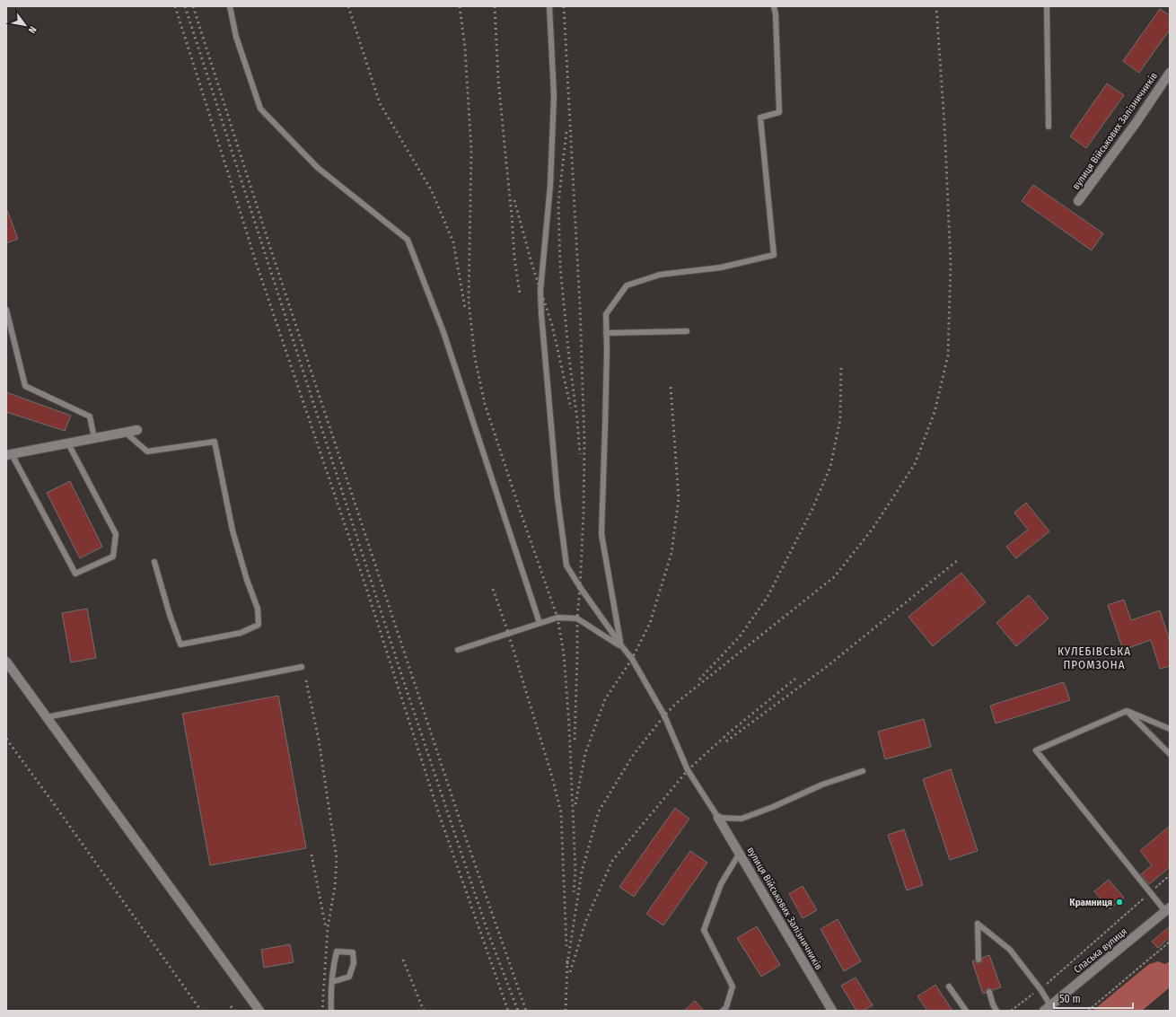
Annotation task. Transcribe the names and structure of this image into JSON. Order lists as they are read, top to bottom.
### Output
{
  "streets": {
    "street": ["вулиця Військових Залізничників", "Спаська вулиця"]
  },
  "districts": ["КУЛЕБІВСЬКА ПРОМЗОНА"],
  "places": ["Крамниця"],
  "scale_bar": "50 m",
  "north": "bottom right"
}
